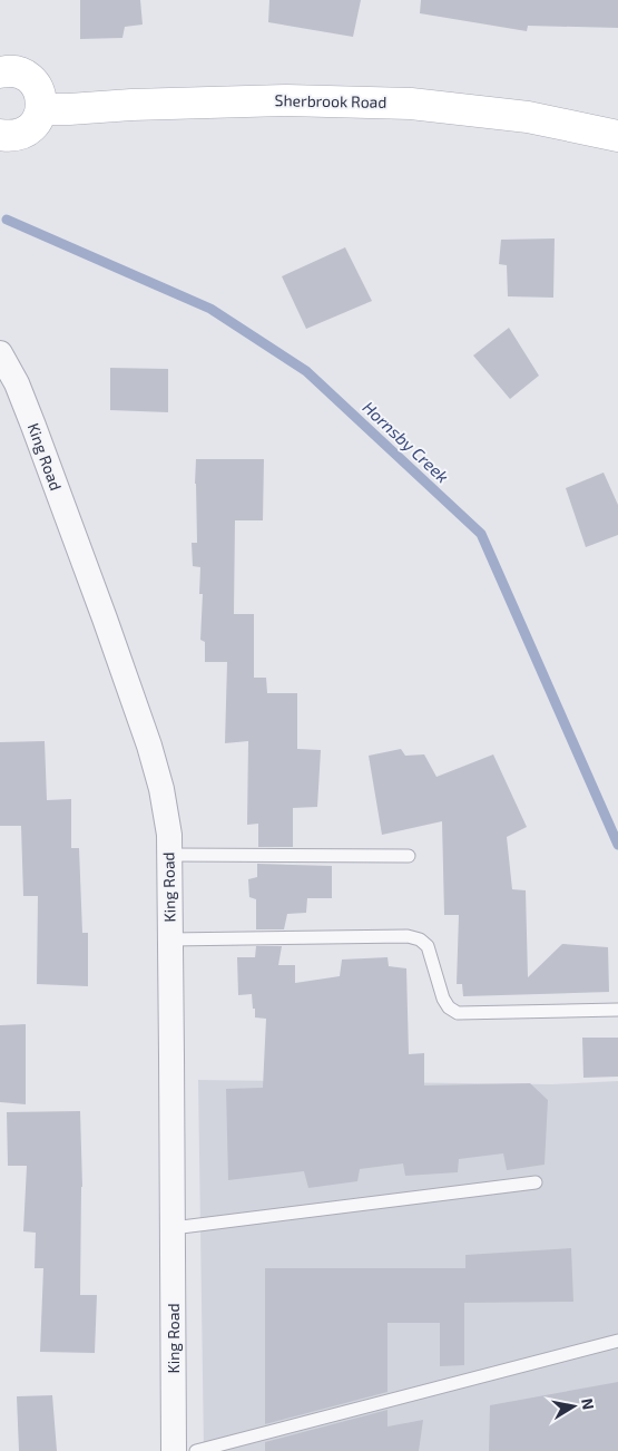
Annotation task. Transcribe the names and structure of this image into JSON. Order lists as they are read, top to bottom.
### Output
{
  "streets": {
    "main road": ["Sherbrook Road"],
    "street": ["King Road"]
  },
  "water": ["Hornsby Creek"],
  "north": "right"
}
